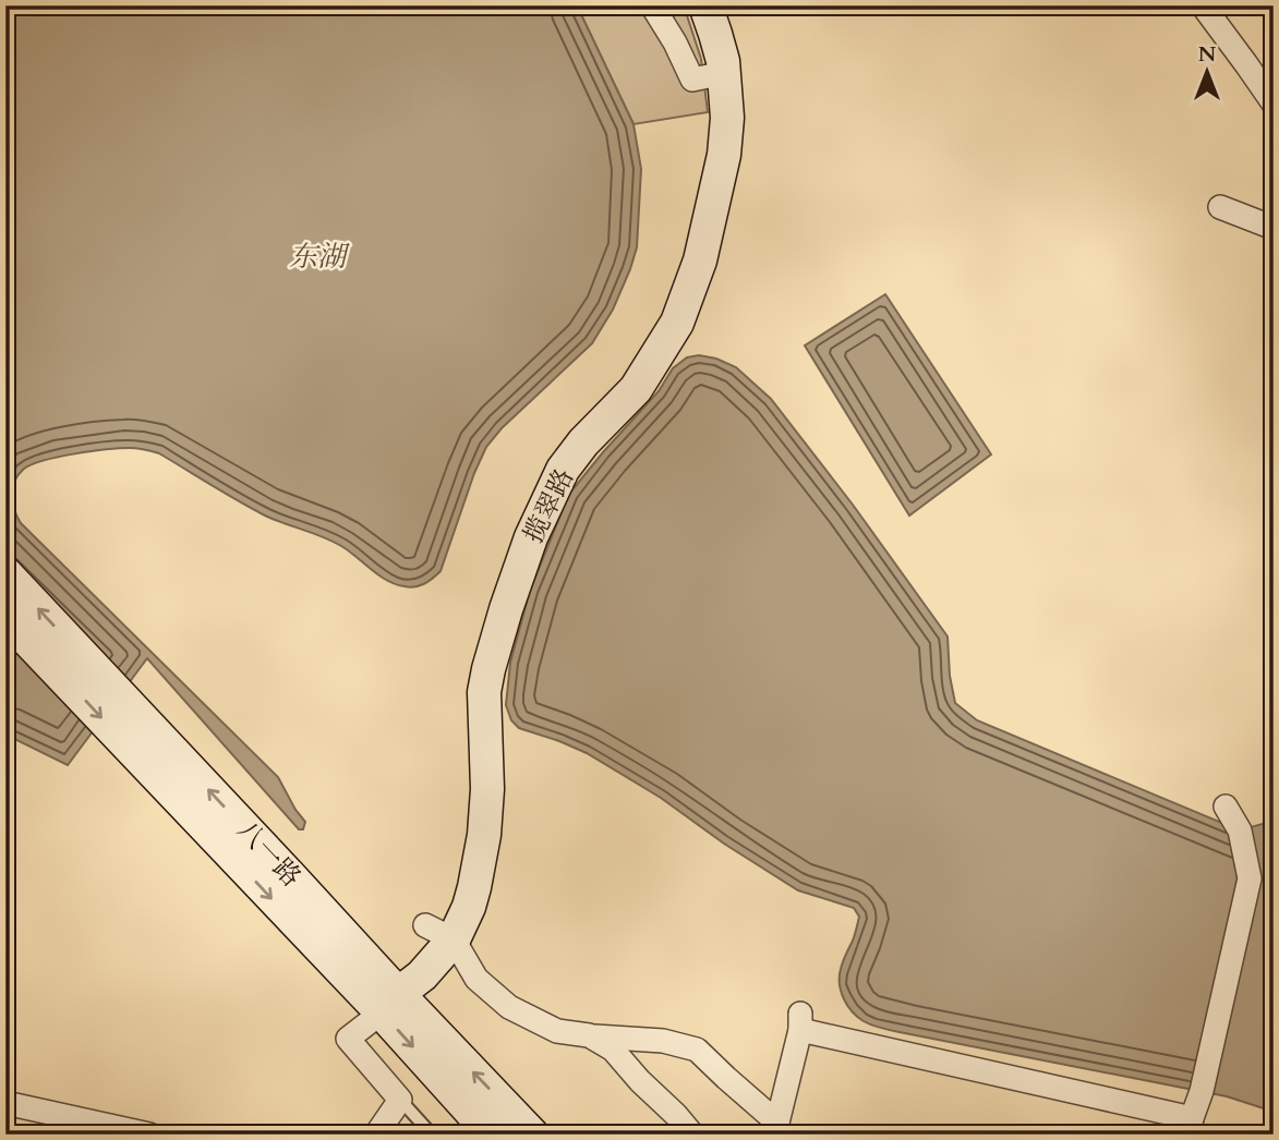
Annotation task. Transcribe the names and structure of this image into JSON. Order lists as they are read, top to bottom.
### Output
{
  "streets": {
    "main road": ["揽翠路", "八一路"]
  },
  "crossings": [
    ["揽翠路", "八一路"]
  ],
  "water": ["东湖"],
  "north": "top"
}
